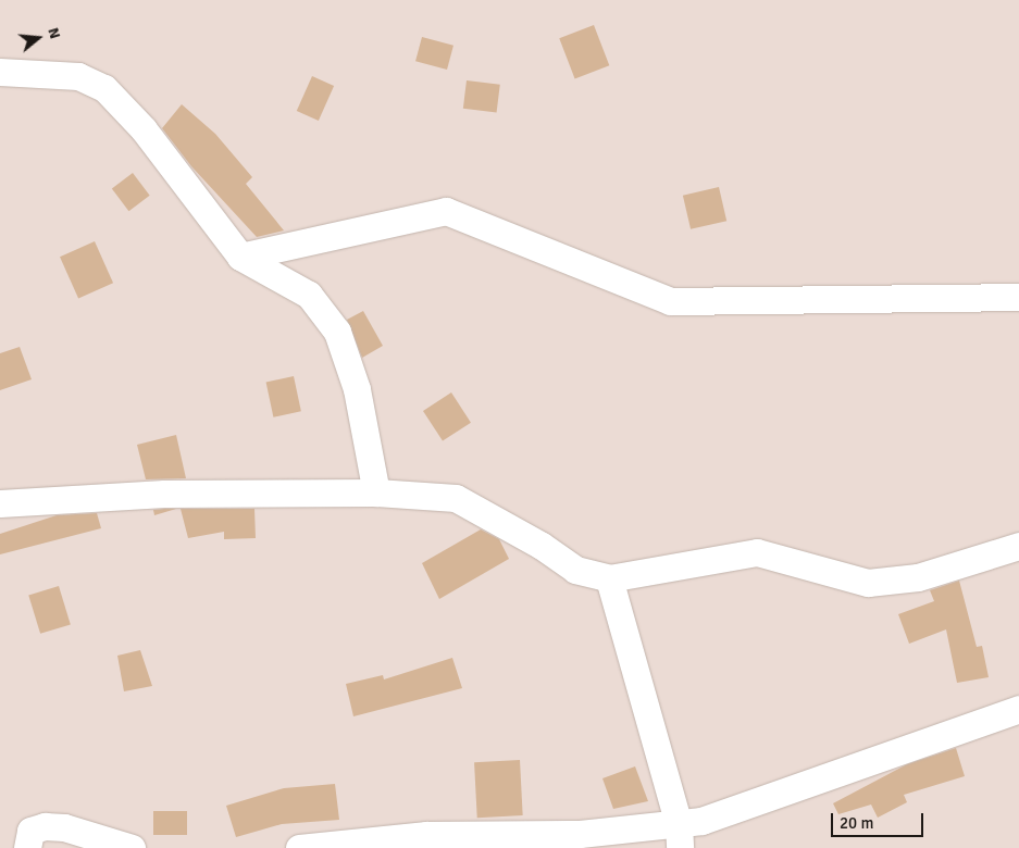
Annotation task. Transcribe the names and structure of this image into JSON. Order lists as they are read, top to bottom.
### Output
{
  "scale_bar": "20 m",
  "north": "right"
}
